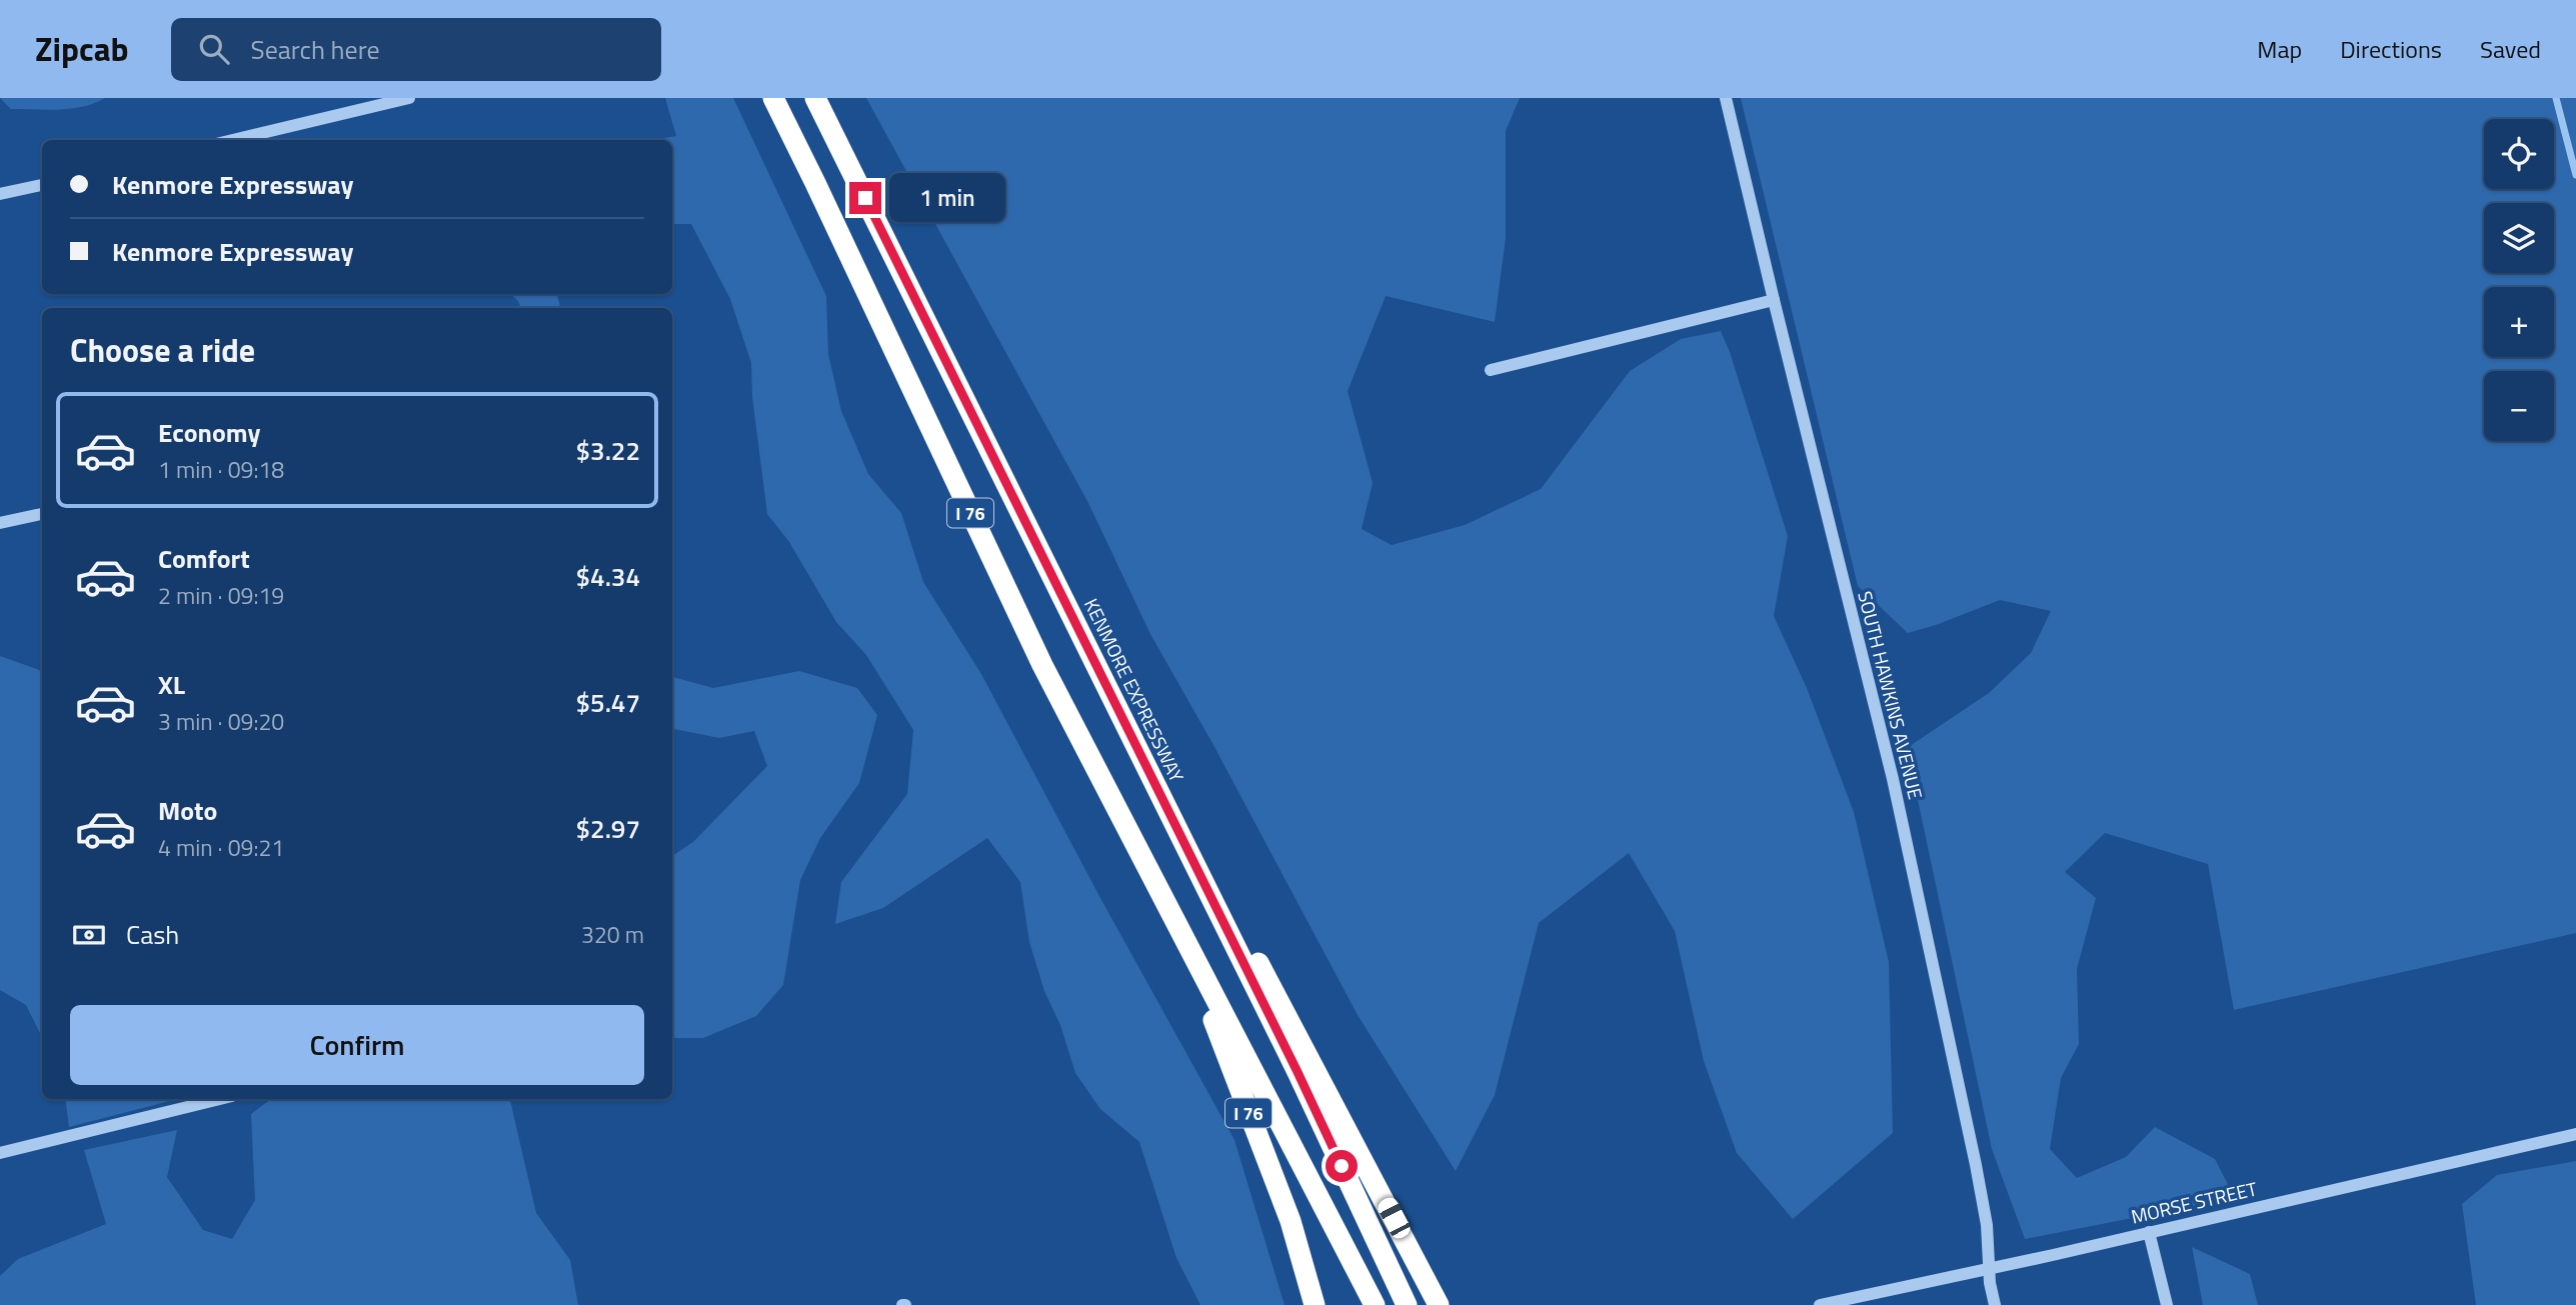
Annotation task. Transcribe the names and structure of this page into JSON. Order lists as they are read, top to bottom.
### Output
{
  "streets": {
    "highway": ["I 76", "KENMORE EXPRESSWAY"],
    "street": ["SOUTH HAWKINS AVENUE", "MORSE STREET"]
  },
  "crossings": [
    ["SOUTH HAWKINS AVENUE", "MORSE STREET"]
  ],
  "page": {
    "header": "Zipcab",
    "search": "Search here",
    "nav": ["Map", "Directions", "Saved"],
    "map_buttons": ["+", "−"],
    "banner": ["Kenmore Expressway", "Kenmore Expressway"],
    "bubble": "1 min",
    "heading": "Choose a ride",
    "list": [
      {
        "name": "Economy",
        "note": "1 min · 09:18",
        "value": "$3.22"
      },
      {
        "name": "Comfort",
        "note": "2 min · 09:19",
        "value": "$4.34"
      },
      {
        "name": "XL",
        "note": "3 min · 09:20",
        "value": "$5.47"
      },
      {
        "name": "Moto",
        "note": "4 min · 09:21",
        "value": "$2.97"
      }
    ],
    "pay": ["Cash", "320 m"],
    "buttons": "Confirm"
  }
}
